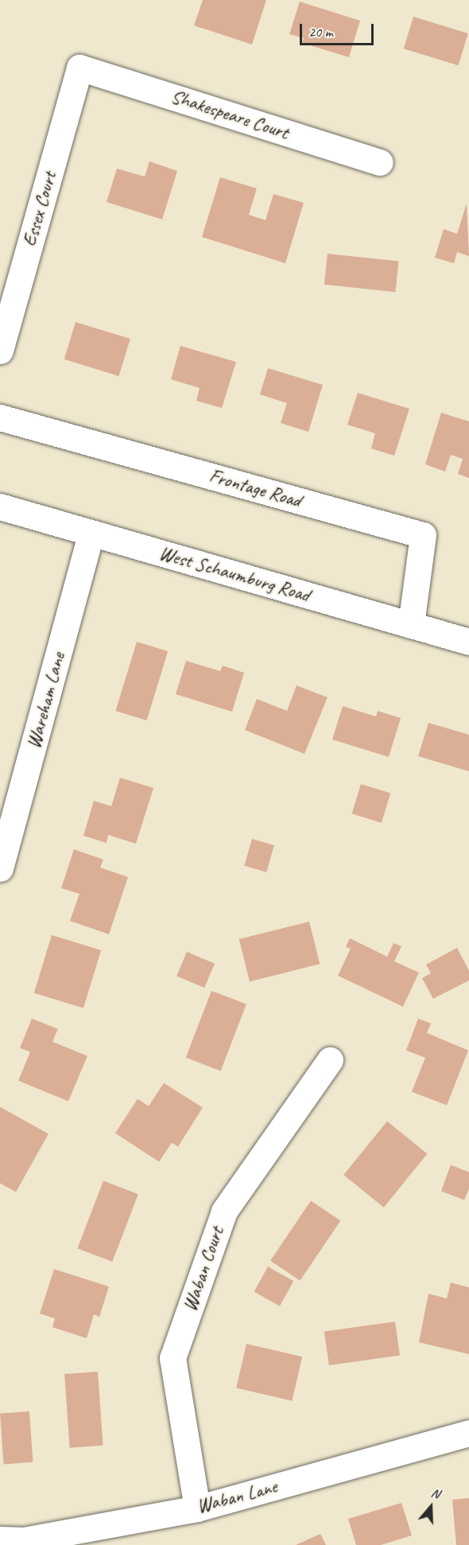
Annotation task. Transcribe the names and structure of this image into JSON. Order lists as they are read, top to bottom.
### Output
{
  "streets": {
    "street": [
      "Shakespeare Court",
      "Essex Court",
      "Frontage Road",
      "West Schaumburg Road",
      "Wareham Lane",
      "Waban Court",
      "Waban Lane"
    ]
  },
  "crossings": [
    ["Shakespeare Court", "Essex Court"],
    ["Frontage Road", "West Schaumburg Road"],
    ["West Schaumburg Road", "Wareham Lane"],
    ["Waban Court", "Waban Lane"]
  ],
  "scale_bar": "20 m",
  "north": "top"
}
